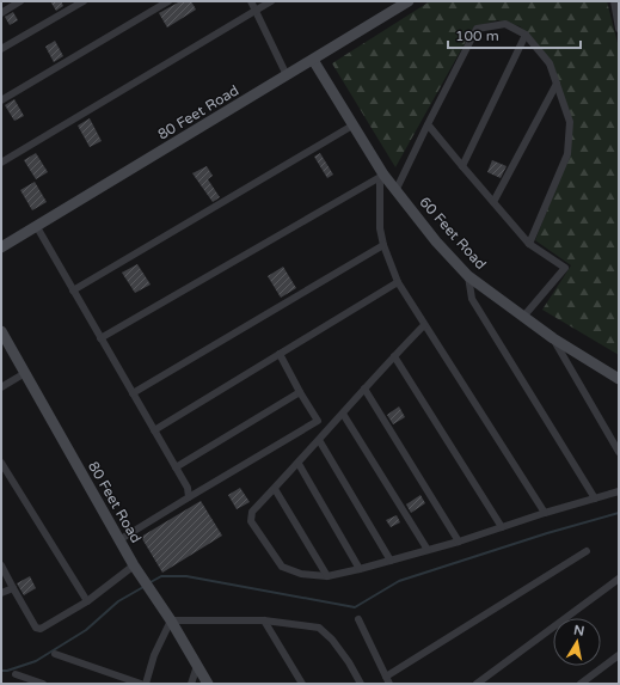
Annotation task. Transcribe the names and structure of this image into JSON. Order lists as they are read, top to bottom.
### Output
{
  "streets": {
    "street": ["80 Feet Road", "60 Feet Road"]
  },
  "crossings": [
    ["80 Feet Road", "60 Feet Road"]
  ],
  "scale_bar": "100 m",
  "north": "top"
}
